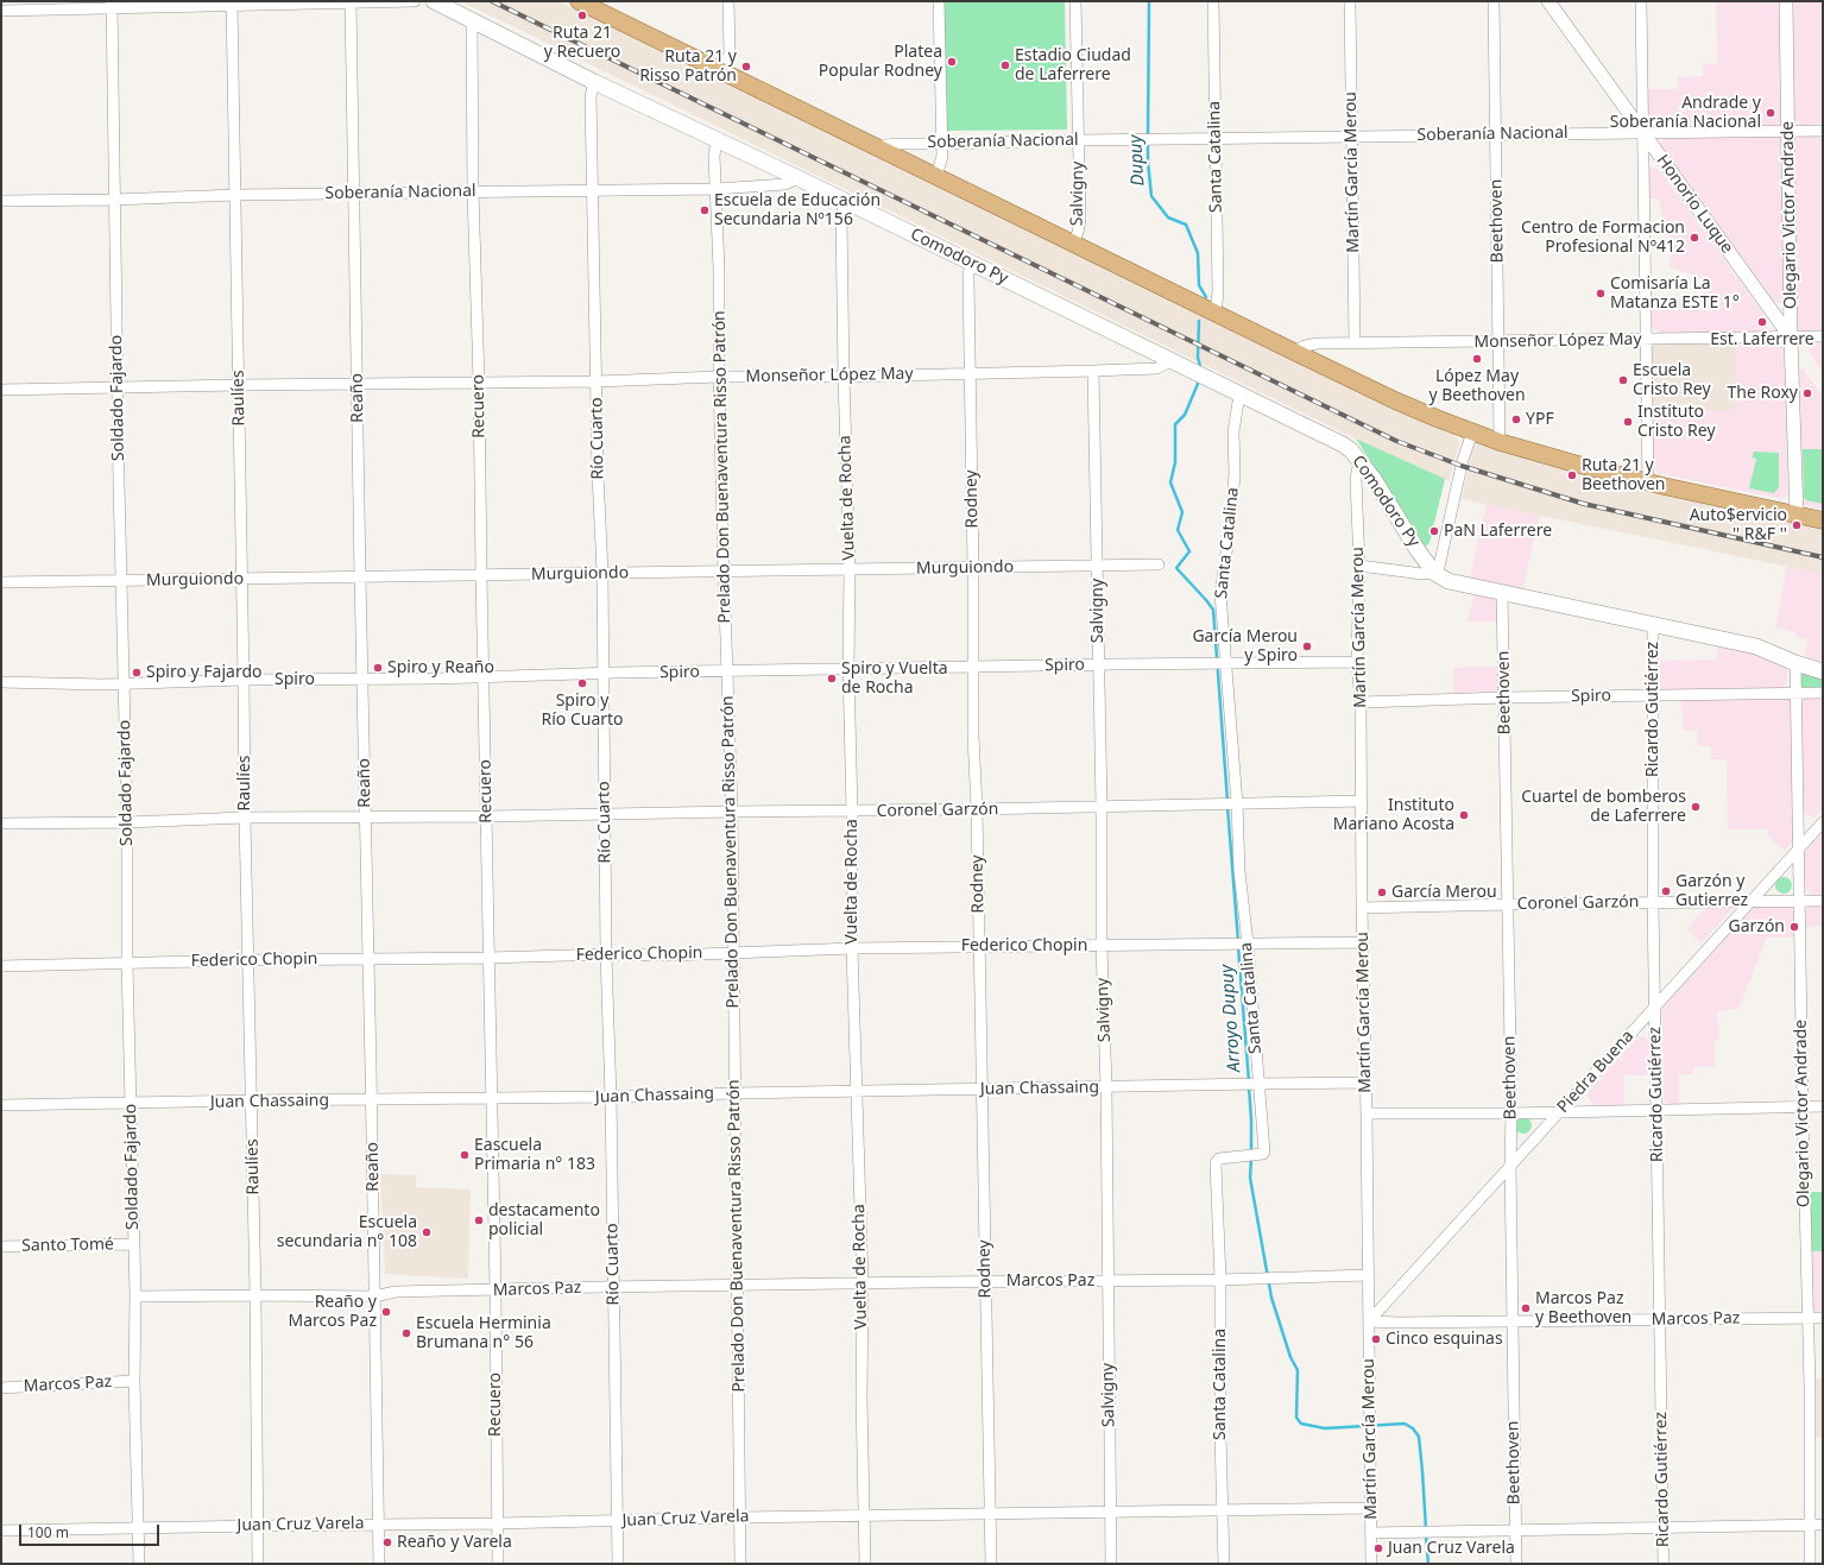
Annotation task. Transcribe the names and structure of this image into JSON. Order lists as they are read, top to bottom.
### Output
{
  "streets": {
    "main road": ["Comodoro Py"],
    "street": [
      "Soberanía Nacional",
      "Santa Catalina",
      "Martín García Merou",
      "Salvigny",
      "Honorio Luque",
      "Olegario Victor Andrade",
      "Beethoven",
      "Monseñor López May",
      "Soldado Fajardo",
      "Raulíes",
      "Reaño",
      "Recuero",
      "Río Cuarto",
      "Prelado Don Buenaventura Risso Patrón",
      "Vuelta de Rocha",
      "Rodney",
      "Murguiondo",
      "Spiro",
      "Ricardo Gutiérrez",
      "Coronel Garzón",
      "Federico Chopin",
      "Piedra Buena",
      "Juan Chassaing",
      "Santo Tomé",
      "Marcos Paz",
      "Juan Cruz Varela"
    ]
  },
  "crossings": [
    ["Soberanía Nacional", "Santa Catalina"],
    ["Soberanía Nacional", "Martín García Merou"],
    ["Soberanía Nacional", "Salvigny"],
    ["Soberanía Nacional", "Honorio Luque"],
    ["Soberanía Nacional", "Olegario Victor Andrade"],
    ["Soberanía Nacional", "Beethoven"],
    ["Soberanía Nacional", "Comodoro Py"],
    ["Soberanía Nacional", "Soldado Fajardo"],
    ["Soberanía Nacional", "Raulíes"],
    ["Soberanía Nacional", "Reaño"],
    ["Soberanía Nacional", "Recuero"],
    ["Soberanía Nacional", "Río Cuarto"],
    ["Soberanía Nacional", "Prelado Don Buenaventura Risso Patrón"],
    ["Santa Catalina", "Comodoro Py"],
    ["Santa Catalina", "Spiro"],
    ["Santa Catalina", "Coronel Garzón"],
    ["Santa Catalina", "Federico Chopin"],
    ["Santa Catalina", "Juan Chassaing"],
    ["Santa Catalina", "Marcos Paz"],
    ["Santa Catalina", "Juan Cruz Varela"],
    ["Martín García Merou", "Comodoro Py"],
    ["Martín García Merou", "Monseñor López May"],
    ["Martín García Merou", "Spiro"],
    ["Martín García Merou", "Coronel Garzón"],
    ["Martín García Merou", "Federico Chopin"],
    ["Martín García Merou", "Piedra Buena"],
    ["Martín García Merou", "Juan Chassaing"],
    ["Martín García Merou", "Marcos Paz"],
    ["Martín García Merou", "Juan Cruz Varela"],
    ["Salvigny", "Monseñor López May"],
    ["Salvigny", "Murguiondo"],
    ["Salvigny", "Spiro"],
    ["Salvigny", "Coronel Garzón"],
    ["Salvigny", "Federico Chopin"],
    ["Salvigny", "Juan Chassaing"],
    ["Salvigny", "Marcos Paz"],
    ["Salvigny", "Juan Cruz Varela"],
    ["Honorio Luque", "Olegario Victor Andrade"],
    ["Honorio Luque", "Monseñor López May"],
    ["Olegario Victor Andrade", "Comodoro Py"],
    ["Olegario Victor Andrade", "Monseñor López May"],
    ["Olegario Victor Andrade", "Spiro"],
    ["Olegario Victor Andrade", "Coronel Garzón"],
    ["Olegario Victor Andrade", "Piedra Buena"],
    ["Olegario Victor Andrade", "Marcos Paz"],
    ["Beethoven", "Comodoro Py"],
    ["Beethoven", "Monseñor López May"],
    ["Beethoven", "Spiro"],
    ["Beethoven", "Coronel Garzón"],
    ["Beethoven", "Piedra Buena"],
    ["Beethoven", "Marcos Paz"],
    ["Comodoro Py", "Monseñor López May"],
    ["Comodoro Py", "Recuero"],
    ["Comodoro Py", "Río Cuarto"],
    ["Comodoro Py", "Prelado Don Buenaventura Risso Patrón"],
    ["Comodoro Py", "Vuelta de Rocha"],
    ["Comodoro Py", "Rodney"],
    ["Comodoro Py", "Ricardo Gutiérrez"],
    ["Monseñor López May", "Soldado Fajardo"],
    ["Monseñor López May", "Raulíes"],
    ["Monseñor López May", "Reaño"],
    ["Monseñor López May", "Recuero"],
    ["Monseñor López May", "Río Cuarto"],
    ["Monseñor López May", "Prelado Don Buenaventura Risso Patrón"],
    ["Monseñor López May", "Vuelta de Rocha"],
    ["Monseñor López May", "Rodney"],
    ["Soldado Fajardo", "Murguiondo"],
    ["Soldado Fajardo", "Spiro"],
    ["Soldado Fajardo", "Coronel Garzón"],
    ["Soldado Fajardo", "Federico Chopin"],
    ["Soldado Fajardo", "Juan Chassaing"],
    ["Soldado Fajardo", "Santo Tomé"],
    ["Soldado Fajardo", "Marcos Paz"],
    ["Soldado Fajardo", "Juan Cruz Varela"],
    ["Raulíes", "Murguiondo"],
    ["Raulíes", "Spiro"],
    ["Raulíes", "Coronel Garzón"],
    ["Raulíes", "Federico Chopin"],
    ["Raulíes", "Juan Chassaing"],
    ["Raulíes", "Marcos Paz"],
    ["Raulíes", "Juan Cruz Varela"],
    ["Reaño", "Murguiondo"],
    ["Reaño", "Spiro"],
    ["Reaño", "Coronel Garzón"],
    ["Reaño", "Federico Chopin"],
    ["Reaño", "Juan Chassaing"],
    ["Reaño", "Marcos Paz"],
    ["Reaño", "Juan Cruz Varela"],
    ["Recuero", "Murguiondo"],
    ["Recuero", "Spiro"],
    ["Recuero", "Coronel Garzón"],
    ["Recuero", "Federico Chopin"],
    ["Recuero", "Juan Chassaing"],
    ["Recuero", "Marcos Paz"],
    ["Recuero", "Juan Cruz Varela"],
    ["Río Cuarto", "Murguiondo"],
    ["Río Cuarto", "Spiro"],
    ["Río Cuarto", "Coronel Garzón"],
    ["Río Cuarto", "Federico Chopin"],
    ["Río Cuarto", "Juan Chassaing"],
    ["Río Cuarto", "Marcos Paz"],
    ["Río Cuarto", "Juan Cruz Varela"],
    ["Prelado Don Buenaventura Risso Patrón", "Murguiondo"],
    ["Prelado Don Buenaventura Risso Patrón", "Spiro"],
    ["Prelado Don Buenaventura Risso Patrón", "Coronel Garzón"],
    ["Prelado Don Buenaventura Risso Patrón", "Federico Chopin"],
    ["Prelado Don Buenaventura Risso Patrón", "Juan Chassaing"],
    ["Prelado Don Buenaventura Risso Patrón", "Marcos Paz"],
    ["Prelado Don Buenaventura Risso Patrón", "Juan Cruz Varela"],
    ["Vuelta de Rocha", "Murguiondo"],
    ["Vuelta de Rocha", "Spiro"],
    ["Vuelta de Rocha", "Coronel Garzón"],
    ["Vuelta de Rocha", "Federico Chopin"],
    ["Vuelta de Rocha", "Juan Chassaing"],
    ["Vuelta de Rocha", "Marcos Paz"],
    ["Vuelta de Rocha", "Juan Cruz Varela"],
    ["Rodney", "Murguiondo"],
    ["Rodney", "Spiro"],
    ["Rodney", "Coronel Garzón"],
    ["Rodney", "Federico Chopin"],
    ["Rodney", "Juan Chassaing"],
    ["Rodney", "Marcos Paz"],
    ["Rodney", "Juan Cruz Varela"],
    ["Spiro", "Ricardo Gutiérrez"],
    ["Ricardo Gutiérrez", "Coronel Garzón"],
    ["Ricardo Gutiérrez", "Piedra Buena"],
    ["Ricardo Gutiérrez", "Marcos Paz"],
    ["Coronel Garzón", "Piedra Buena"],
    ["Piedra Buena", "Marcos Paz"]
  ],
  "water": ["Dupuy", "Arroyo Dupuy"],
  "places": [
    "Ruta 21 y Recuero",
    "Platea Popular Rodney",
    "Estadio Ciudad de Laferrere",
    "Ruta 21 y Risso Patrón",
    "Andrade y Soberanía Nacional",
    "Escuela de Educación Secundaria Nº156",
    "Centro de Formacion Profesional Nº412",
    "Comisaría La Matanza ESTE 1°",
    "Est. Laferrere",
    "López May y Beethoven",
    "Escuela Cristo Rey",
    "The Roxy",
    "YPF",
    "Instituto Cristo Rey",
    "Ruta 21 y Beethoven",
    "Auto$ervicio '' R&F ''",
    "PaN Laferrere",
    "García Merou y Spiro",
    "Spiro y Reaño",
    "Spiro y Fajardo",
    "Spiro y Vuelta de Rocha",
    "Spiro y Río Cuarto",
    "Cuartel de bomberos de Laferrere",
    "Instituto Mariano Acosta",
    "Garzón y Gutierrez",
    "García Merou",
    "Garzón",
    "Eascuela Primaria n° 183",
    "destacamento policial",
    "Escuela secundaria n° 108",
    "Marcos Paz y Beethoven",
    "Reaño y Marcos Paz",
    "Escuela Herminia Brumana n° 56",
    "Cinco esquinas",
    "Reaño y Varela",
    "Juan Cruz Varela"
  ],
  "scale_bar": "100 m"
}
